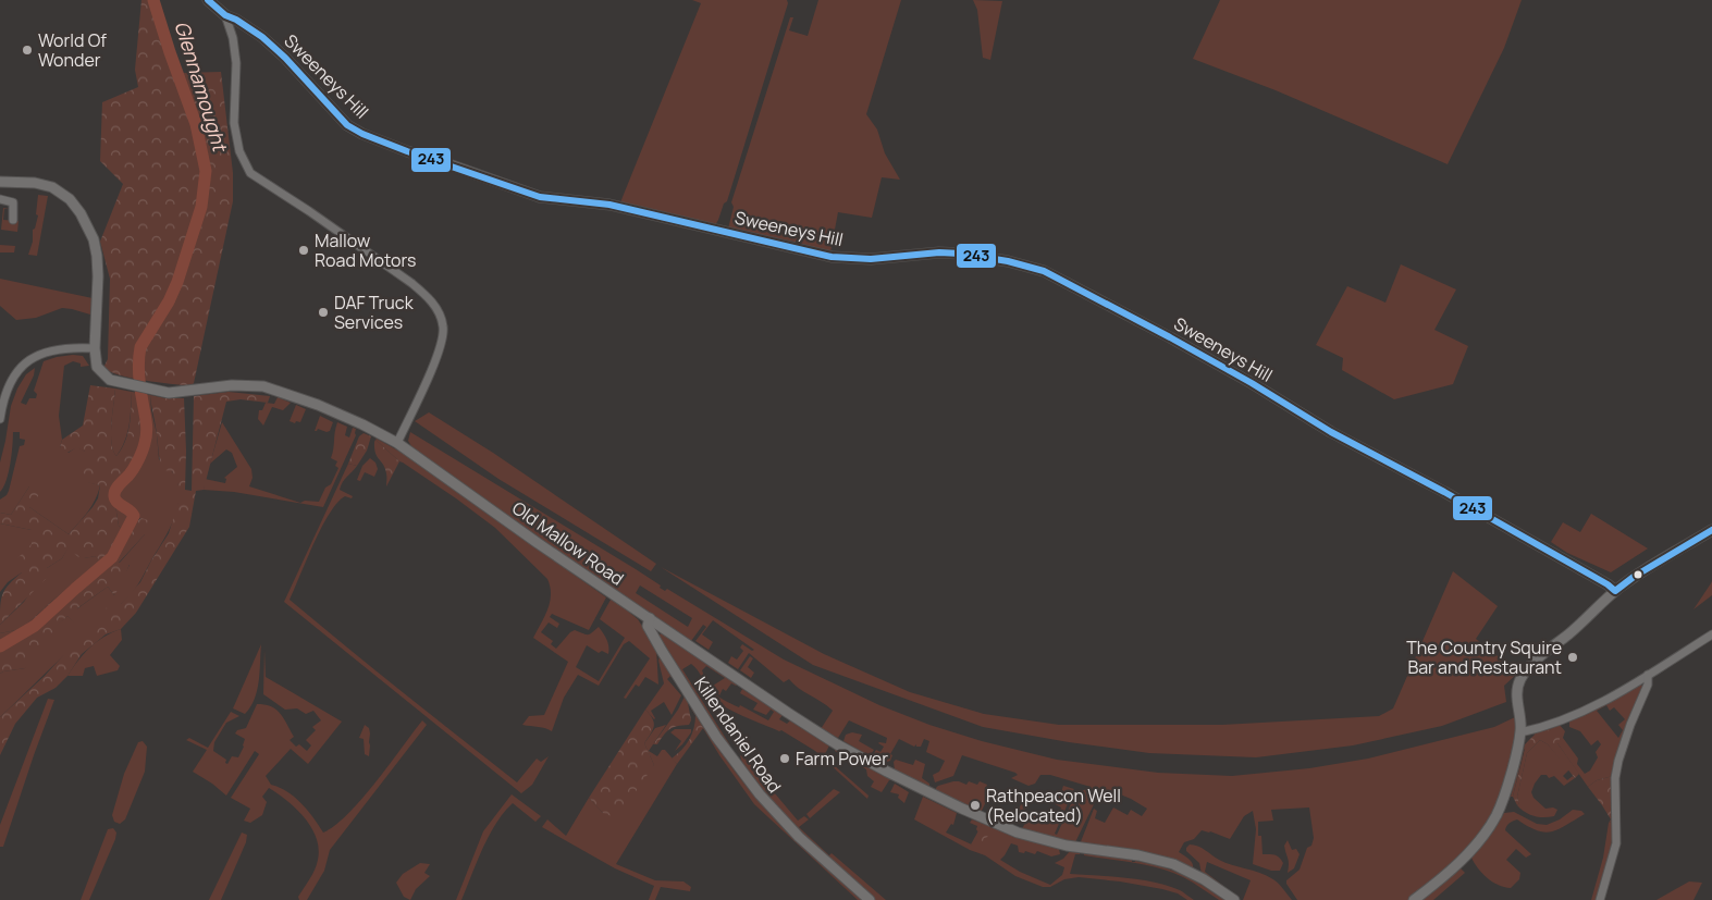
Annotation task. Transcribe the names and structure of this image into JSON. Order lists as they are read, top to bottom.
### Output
{
  "streets": {
    "street": ["Sweeneys Hill", "Old Mallow Road", "Killendaniel Road"]
  },
  "crossings": [
    ["Old Mallow Road", "Killendaniel Road"]
  ],
  "water": ["Glennamought"],
  "places": [
    "World Of Wonder",
    "Mallow Road Motors",
    "DAF Truck Services",
    "The Country Squire Bar and Restaurant",
    "Farm Power",
    "Rathpeacon Well (Relocated)"
  ],
  "lines": ["transit line 243"]
}
